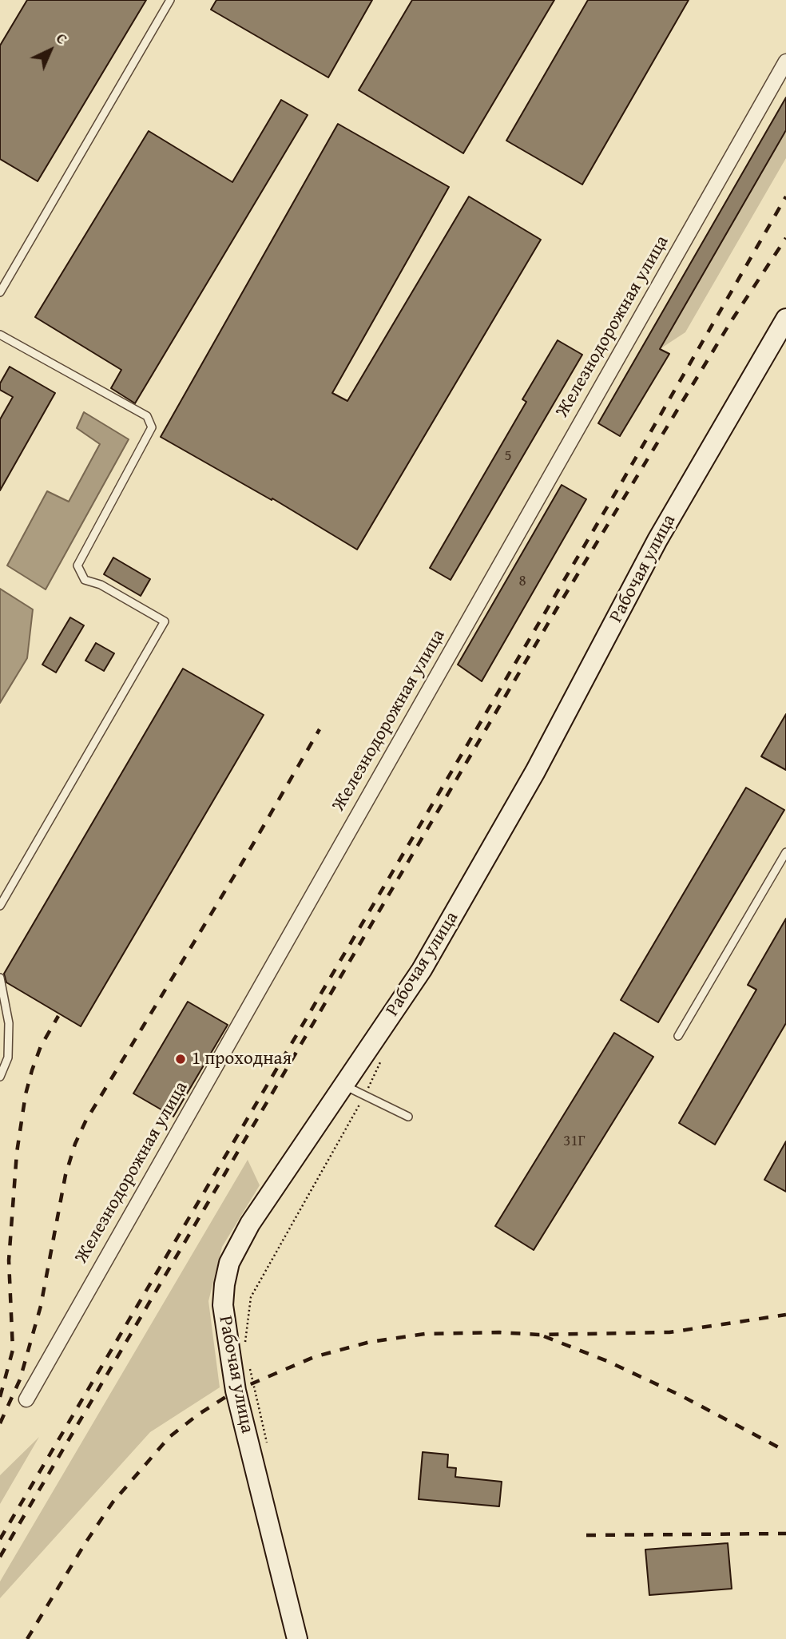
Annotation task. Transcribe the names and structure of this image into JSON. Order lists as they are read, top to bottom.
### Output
{
  "streets": {
    "street": ["Железнодорожная улица", "Рабочая улица"]
  },
  "places": ["1 проходная"],
  "house_numbers": ["5", "8", "31Г"],
  "north": "top right"
}
